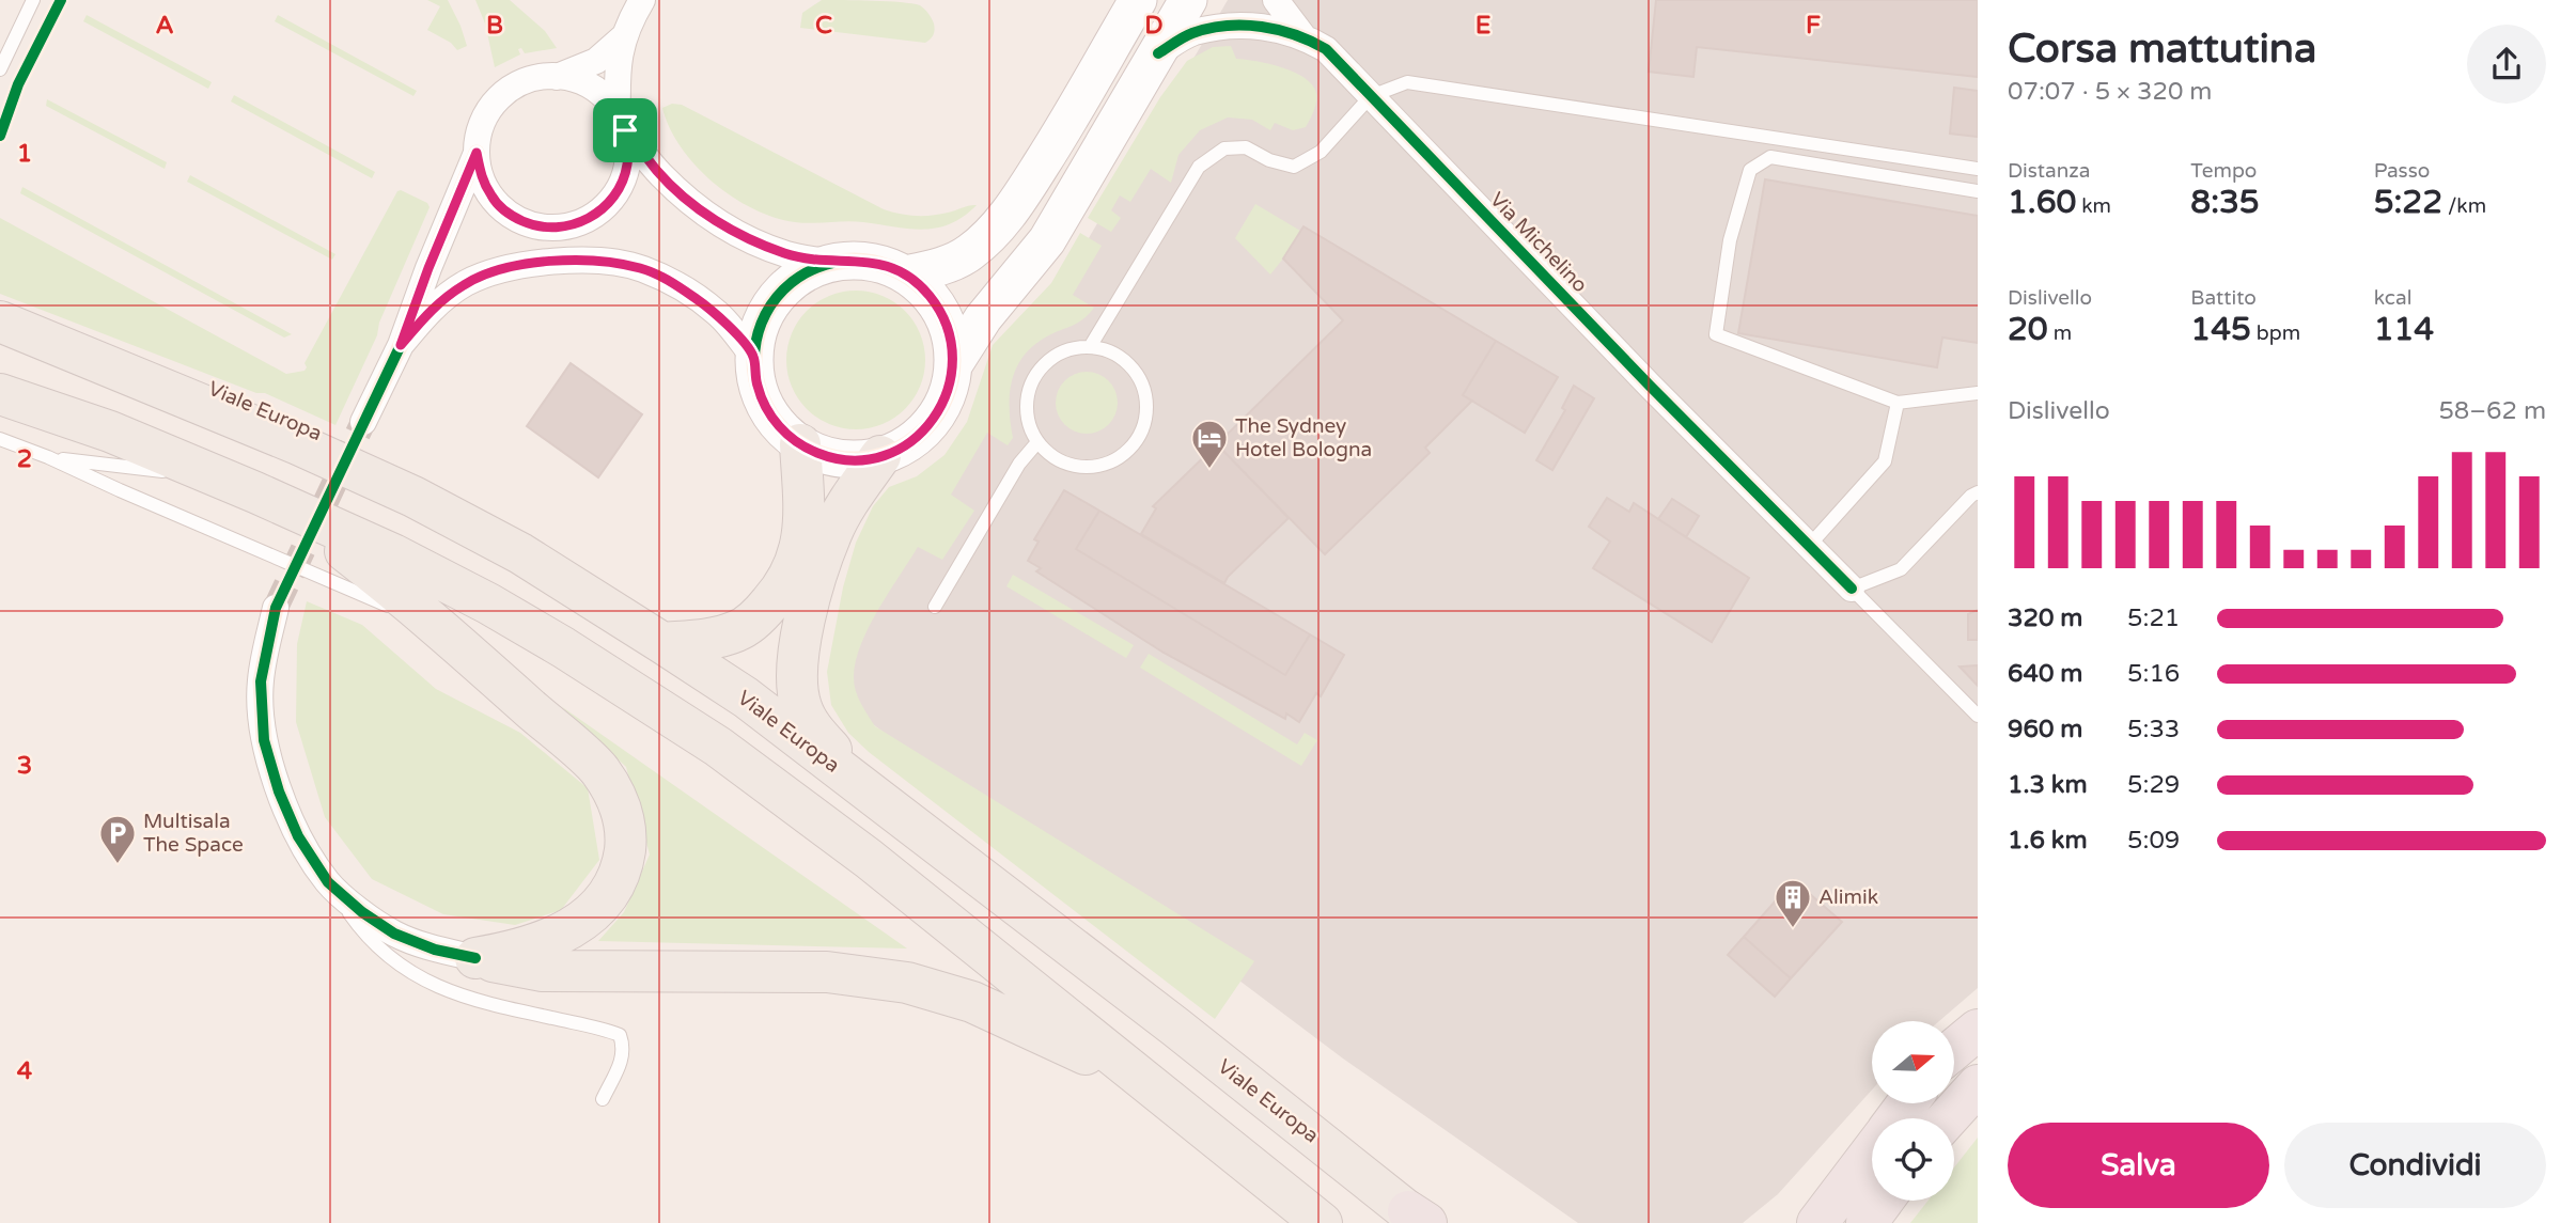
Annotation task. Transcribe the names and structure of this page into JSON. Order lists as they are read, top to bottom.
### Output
{
  "streets": {
    "main road": ["Viale Europa"],
    "street": ["Via Michelino"]
  },
  "places": {
    "hotel": ["The Sydney Hotel Bologna"],
    "parking": ["Multisala The Space"],
    "building": ["Alimik"]
  },
  "north": "right",
  "page": {
    "heading": ["Corsa mattutina", "07:07 · 5 × 320 m"],
    "stats": [
      ["Distanza", "1.60 km"],
      ["Tempo", "8:35"],
      ["Passo", "5:22 /km"],
      ["Dislivello", "20 m"],
      ["Battito", "145 bpm"],
      ["kcal", "114"]
    ],
    "chart": ["Dislivello", "58–62 m"],
    "list": [
      {
        "name": "320 m",
        "note": "5:21"
      },
      {
        "name": "640 m",
        "note": "5:16"
      },
      {
        "name": "960 m",
        "note": "5:33"
      },
      {
        "name": "1.3 km",
        "note": "5:29"
      },
      {
        "name": "1.6 km",
        "note": "5:09"
      }
    ],
    "buttons": ["Salva", "Condividi"]
  },
  "grid": {
    "columns": [
      "A",
      "B",
      "C",
      "D",
      "E",
      "F"
    ],
    "rows": [
      "1",
      "2",
      "3",
      "4"
    ]
  }
}
